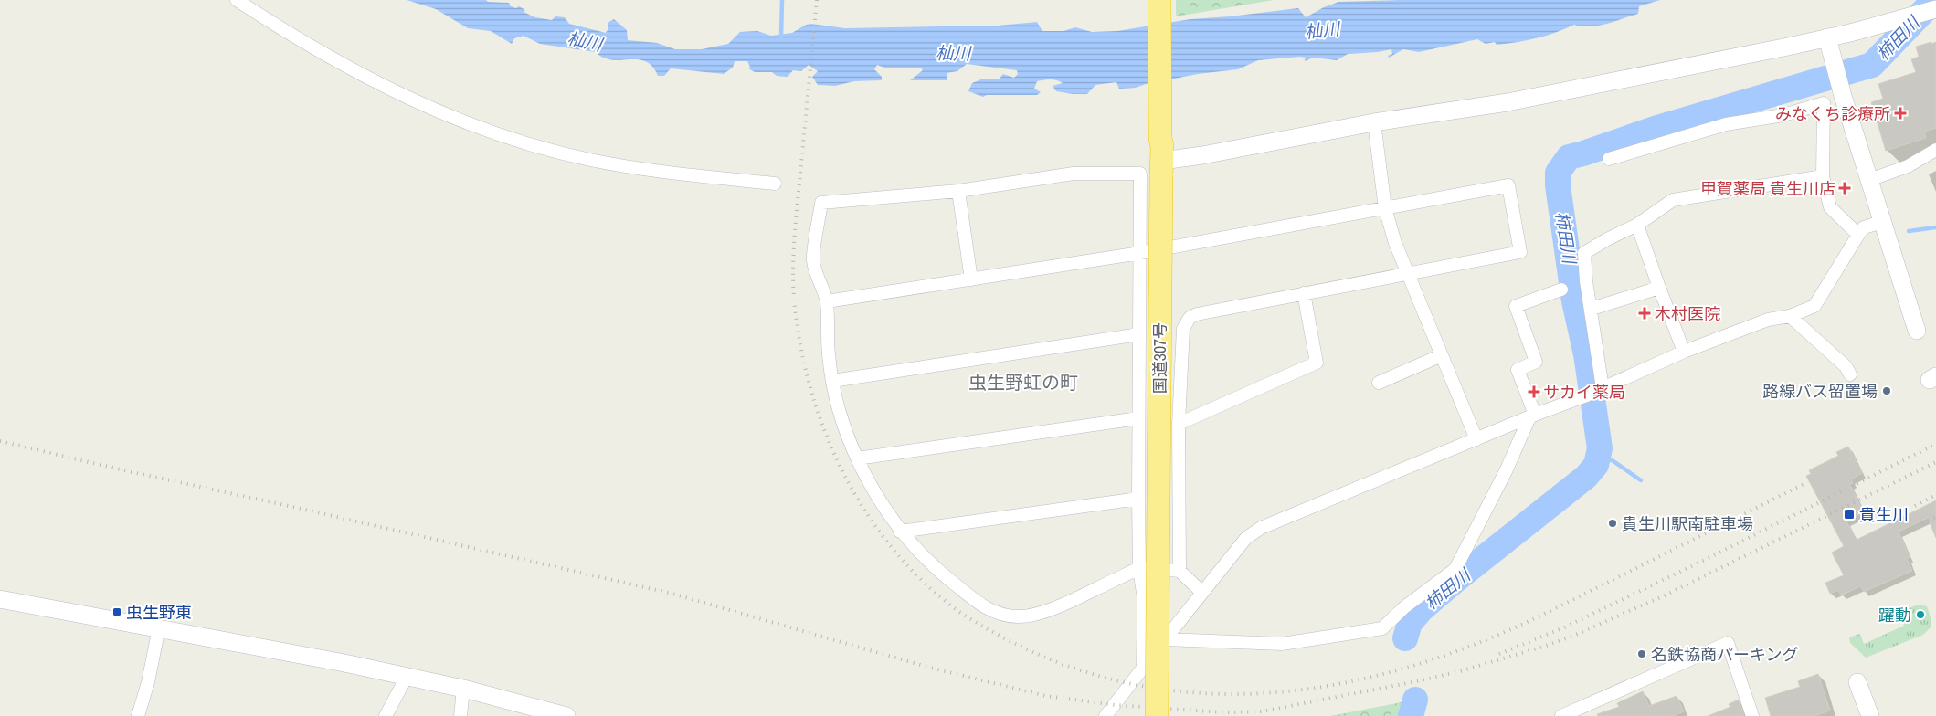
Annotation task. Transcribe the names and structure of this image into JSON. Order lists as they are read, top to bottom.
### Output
{
  "streets": {
    "highway": ["国道307号"]
  },
  "districts": ["虫生野虹の町"],
  "water": ["杣川", "柿田川"],
  "places": {
    "health": [
      "みなくち診療所",
      "甲賀薬局 貴生川店",
      "木村医院",
      "サカイ薬局"
    ],
    "other": [
      "路線バス留置場",
      "貴生川駅南駐車場",
      "躍動",
      "名鉄協商パーキング"
    ],
    "transit": ["貴生川", "虫生野東"]
  }
}
